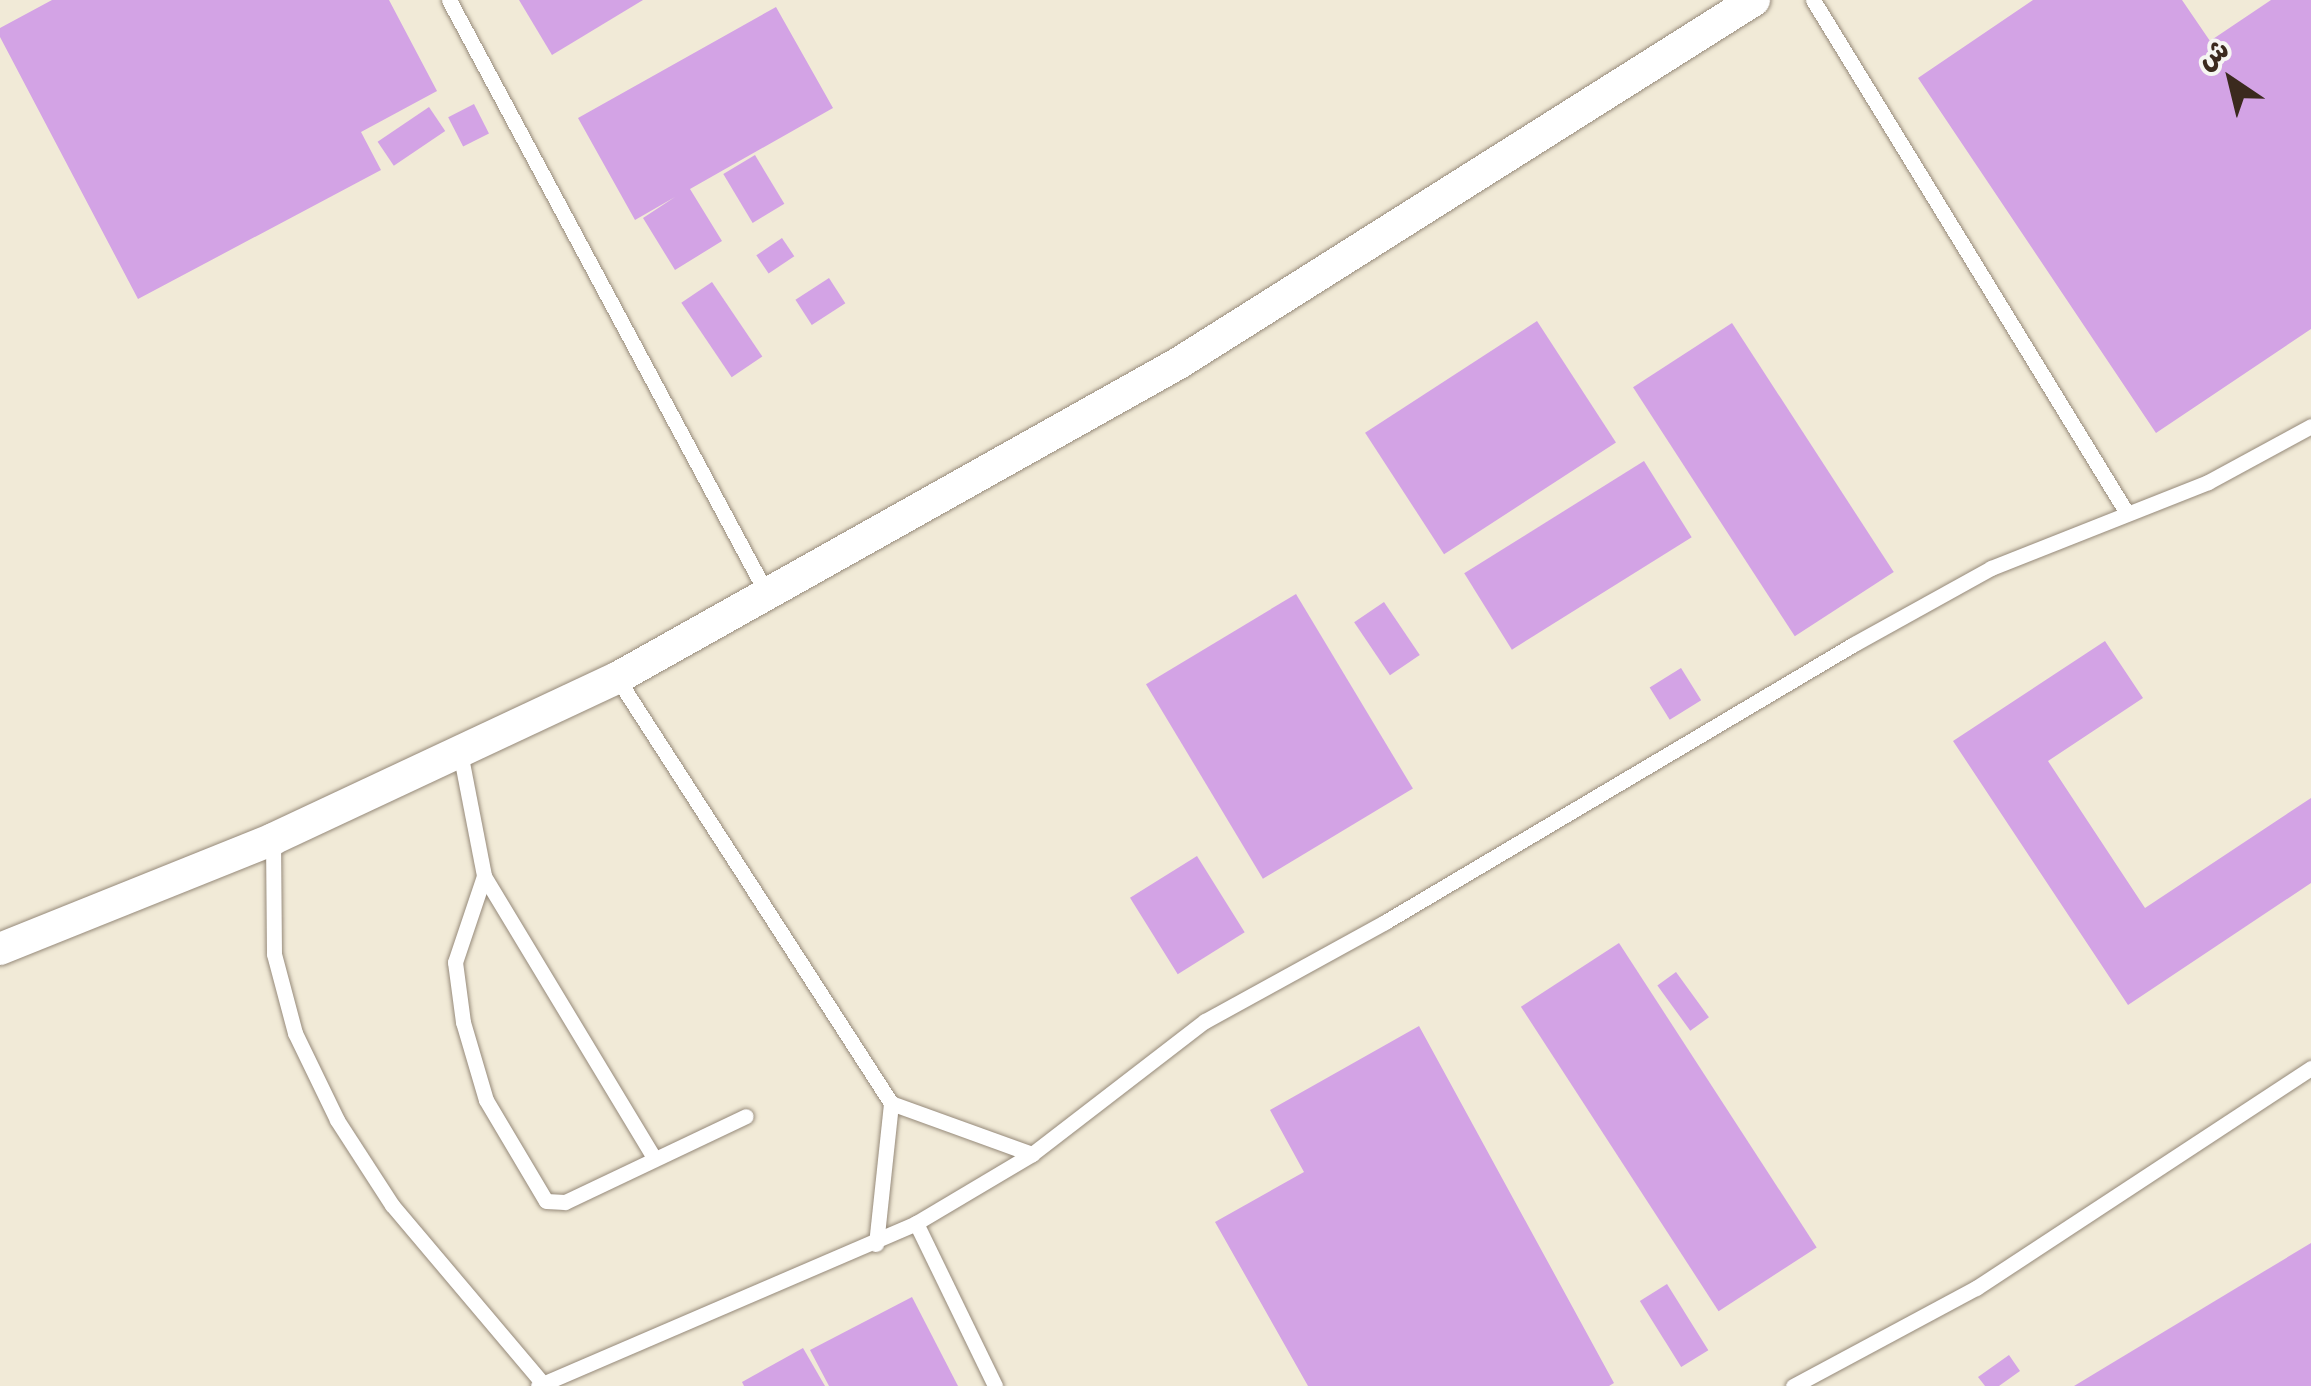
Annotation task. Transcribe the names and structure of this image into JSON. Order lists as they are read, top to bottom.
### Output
{
  "north": "top left"
}
